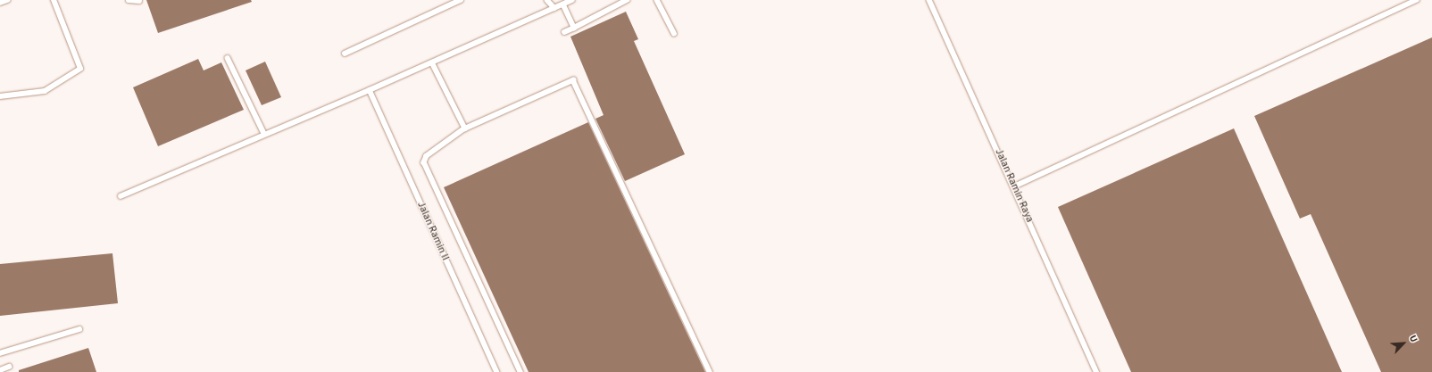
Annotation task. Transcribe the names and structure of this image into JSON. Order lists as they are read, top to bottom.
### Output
{
  "streets": {
    "lane": ["Jalan Ramin Raya", "Jalan Ramin II"]
  },
  "north": "top right"
}
